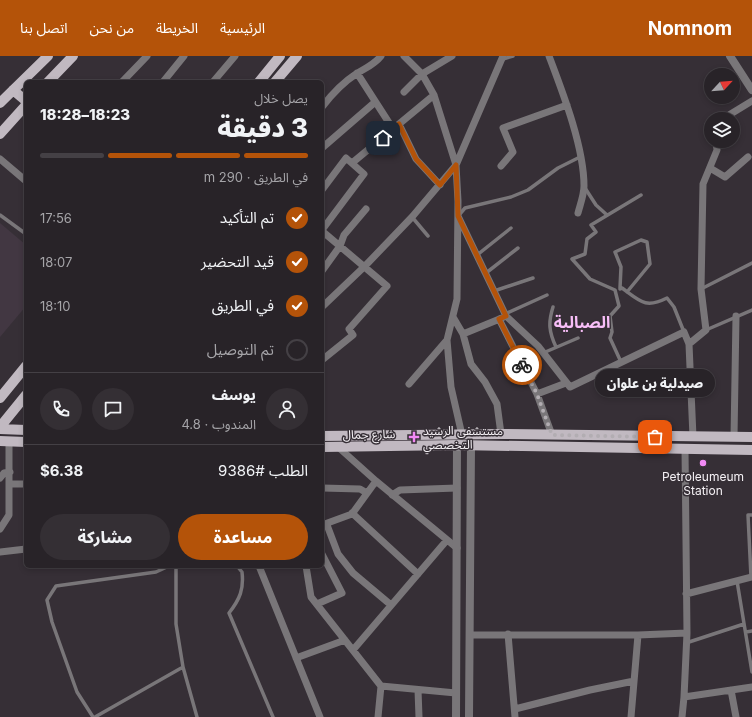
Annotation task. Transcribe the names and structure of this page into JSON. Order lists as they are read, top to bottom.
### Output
{
  "streets": {
    "main road": ["شارع جمال"]
  },
  "districts": ["الصبالية"],
  "places": {
    "health": ["مستشفى الرشيد التخصصي"],
    "other": ["صيدلية بن علوان", "Petroleumeum Station"]
  },
  "north": "top right",
  "page": {
    "header": "Nomnom",
    "nav": [
      "الرئيسية",
      "الخريطة",
      "من نحن",
      "اتصل بنا"
    ],
    "heading": ["3 دقيقة", "يصل خلال", "18:23–18:28"],
    "panel": [
      "يوسف",
      "المندوب · 4.8",
      "الطلب #9386",
      "$6.38"
    ],
    "bar": "في الطريق · 290 m",
    "list": [
      ["تم التأكيد", "17:56"],
      ["قيد التحضير", "18:07"],
      ["في الطريق", "18:10"],
      "تم التوصيل"
    ],
    "bubble": "صيدلية بن علوان",
    "buttons": ["مساعدة", "مشاركة"]
  }
}
